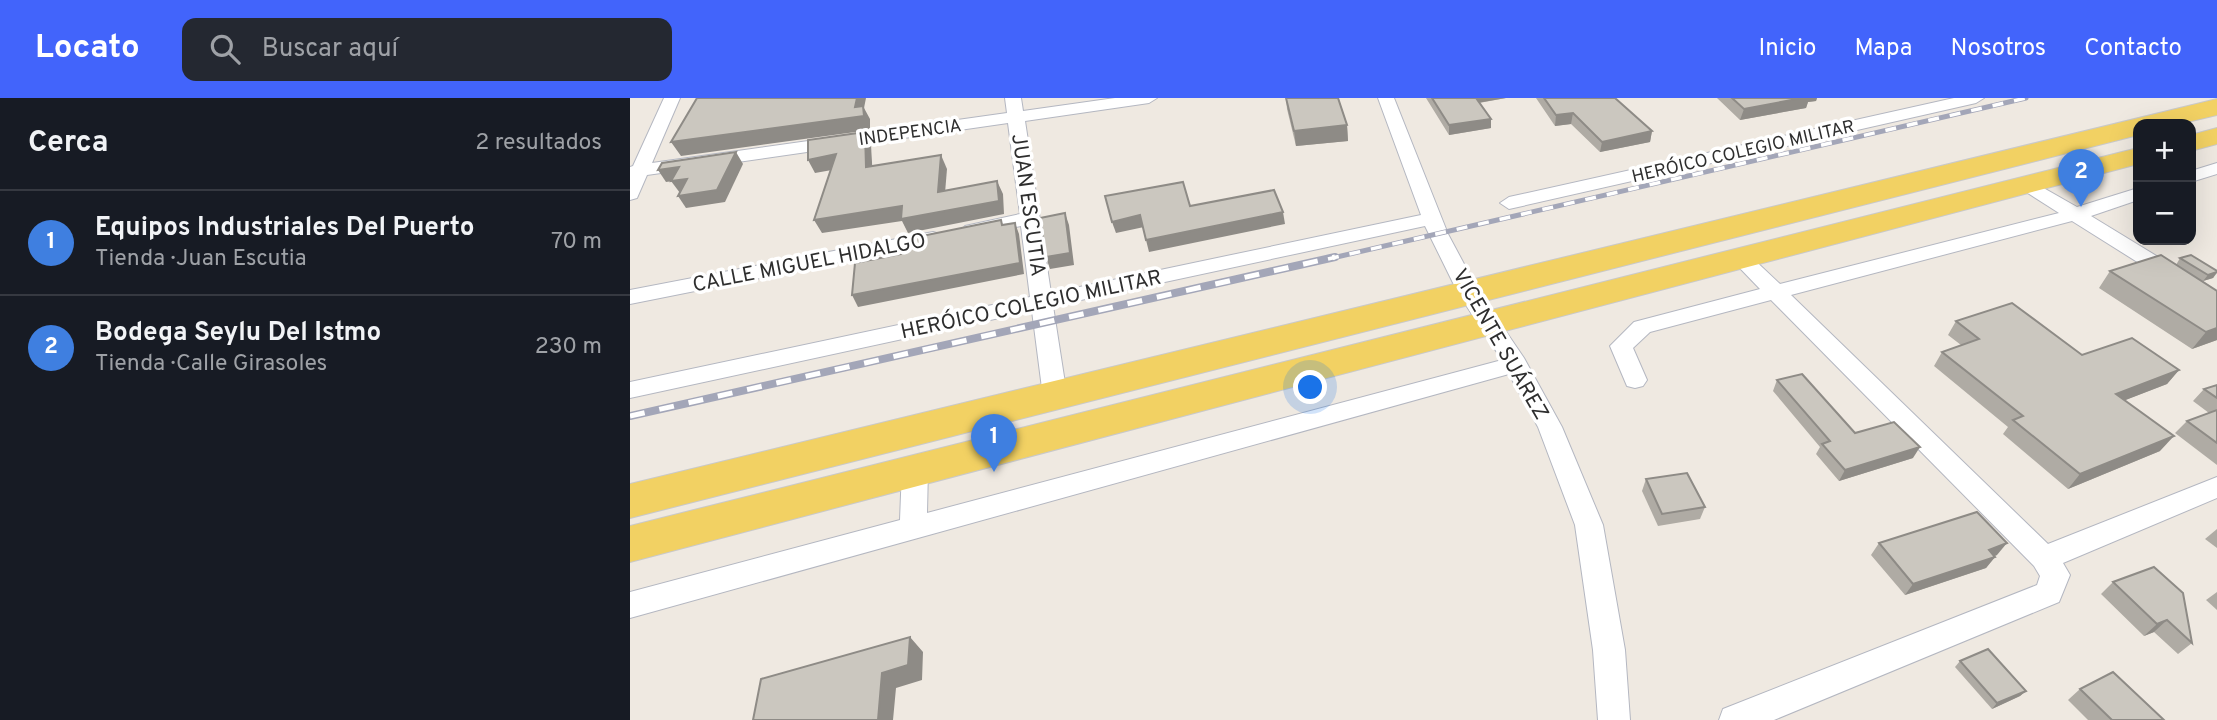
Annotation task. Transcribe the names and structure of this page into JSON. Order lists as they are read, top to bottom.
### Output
{
  "streets": {
    "street": [
      "INDEPENCIA",
      "HERÓICO COLEGIO MILITAR",
      "JUAN ESCUTIA",
      "CALLE MIGUEL HIDALGO",
      "VICENTE SUÁREZ"
    ]
  },
  "crossings": [
    ["INDEPENCIA", "JUAN ESCUTIA"],
    ["HERÓICO COLEGIO MILITAR", "JUAN ESCUTIA"],
    ["HERÓICO COLEGIO MILITAR", "VICENTE SUÁREZ"],
    ["JUAN ESCUTIA", "CALLE MIGUEL HIDALGO"]
  ],
  "page": {
    "header": "Locato",
    "search": "Buscar aquí",
    "nav": [
      "Inicio",
      "Mapa",
      "Nosotros",
      "Contacto"
    ],
    "heading": ["Cerca", "2 resultados"],
    "map_buttons": ["+", "−"],
    "pins": ["2", "1"],
    "list": [
      {
        "mark": "1",
        "name": "Equipos Industriales Del Puerto",
        "note": "Tienda · Juan Escutia",
        "value": "70 m"
      },
      {
        "mark": "2",
        "name": "Bodega Seylu Del Istmo",
        "note": "Tienda · Calle Girasoles",
        "value": "230 m"
      }
    ]
  }
}
